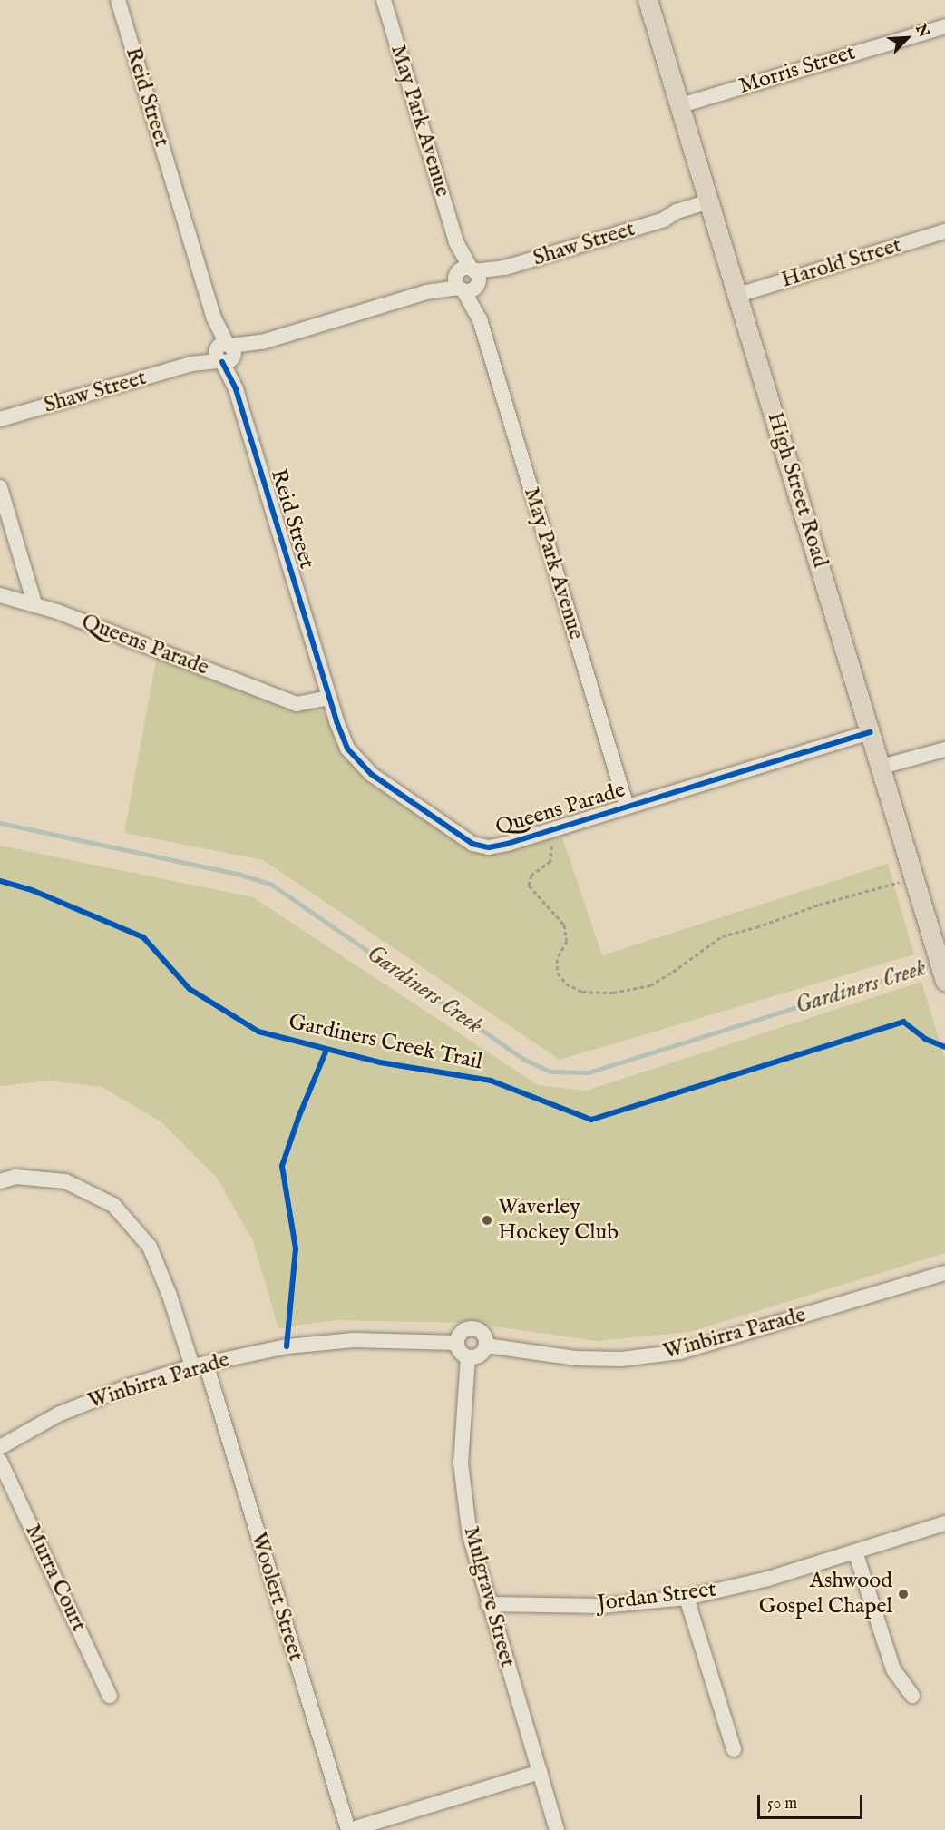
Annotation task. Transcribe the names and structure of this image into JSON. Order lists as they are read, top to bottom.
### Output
{
  "streets": {
    "main road": ["High Street Road"],
    "street": [
      "Morris Street",
      "Reid Street",
      "May Park Avenue",
      "Shaw Street",
      "Harold Street",
      "Queens Parade",
      "Winbirra Parade",
      "Murra Court",
      "Woolert Street",
      "Mulgrave Street",
      "Jordan Street"
    ],
    "cycle path": ["Gardiners Creek Trail"]
  },
  "crossings": [
    ["Morris Street", "High Street Road"],
    ["Reid Street", "Shaw Street"],
    ["Reid Street", "Queens Parade"],
    ["May Park Avenue", "Shaw Street"],
    ["May Park Avenue", "Queens Parade"],
    ["Shaw Street", "High Street Road"],
    ["Harold Street", "High Street Road"],
    ["High Street Road", "Queens Parade"],
    ["Winbirra Parade", "Woolert Street"],
    ["Winbirra Parade", "Mulgrave Street"],
    ["Mulgrave Street", "Jordan Street"]
  ],
  "water": ["Gardiners Creek"],
  "places": ["Waverley Hockey Club", "Ashwood Gospel Chapel"],
  "scale_bar": "50 m",
  "north": "top right"
}
